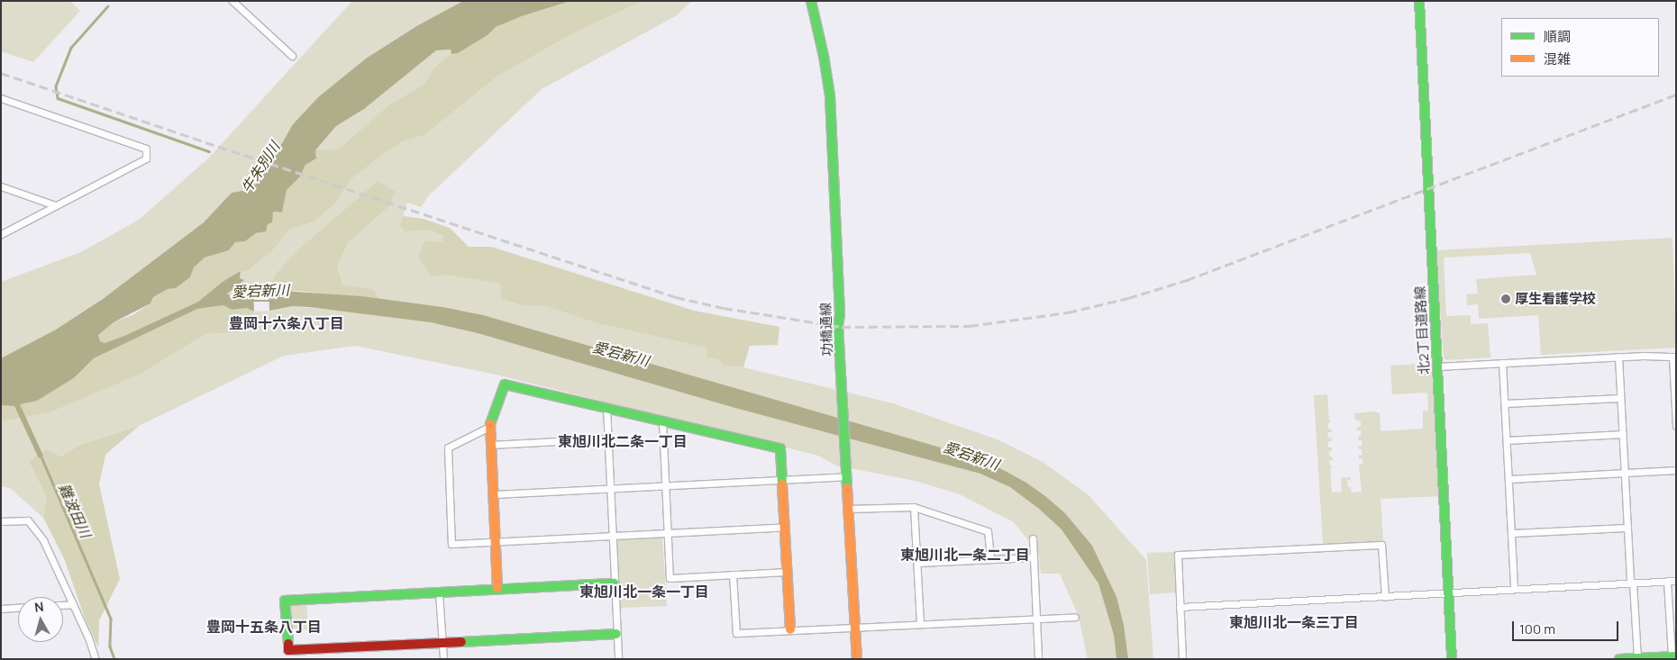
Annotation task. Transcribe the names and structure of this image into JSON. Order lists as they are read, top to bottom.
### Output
{
  "streets": {
    "street": ["功橋通線", "北2丁目道路線"]
  },
  "districts": [
    "豊岡十六条八丁目",
    "東旭川北二条一丁目",
    "東旭川北一条二丁目",
    "東旭川北一条一丁目",
    "東旭川北一条三丁目",
    "豊岡十五条八丁目"
  ],
  "water": ["牛朱別川", "愛宕新川", "難波田川"],
  "places": ["厚生看護学校"],
  "legend": ["順調", "混雑"],
  "scale_bar": "100 m",
  "north": "top"
}
